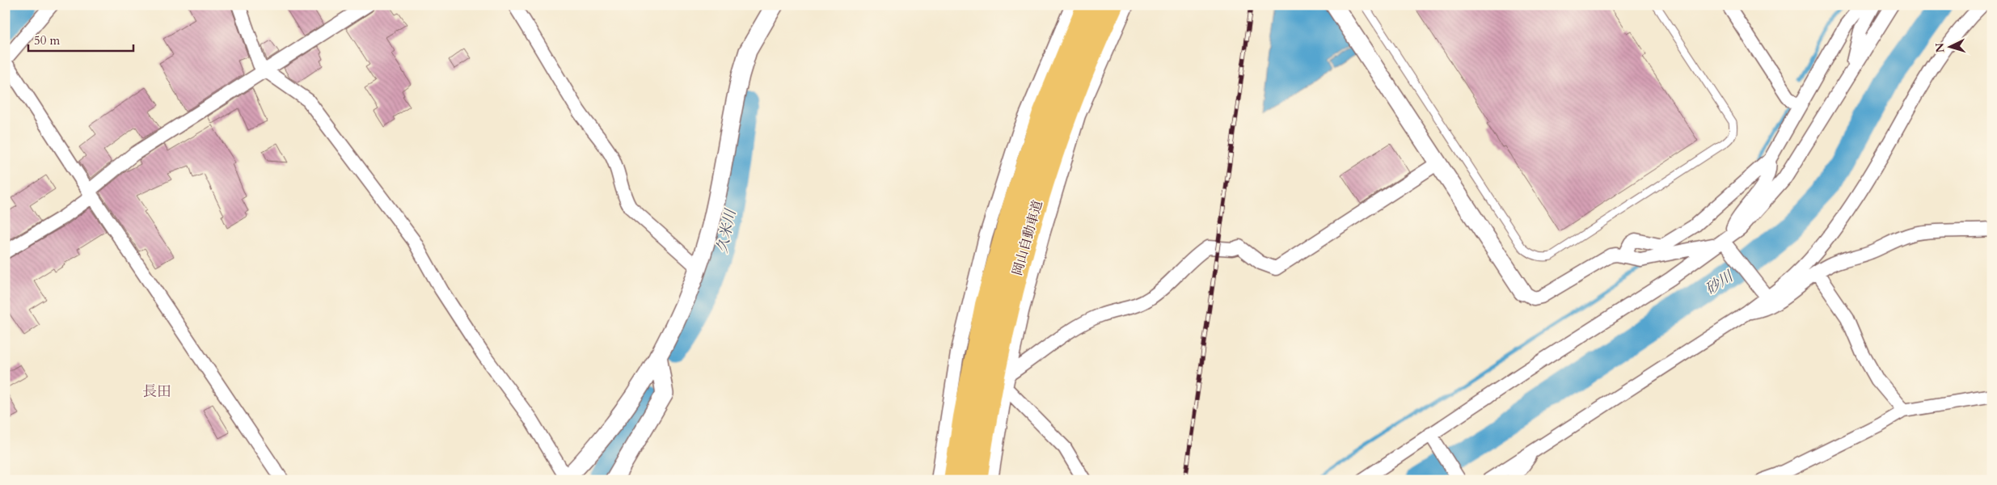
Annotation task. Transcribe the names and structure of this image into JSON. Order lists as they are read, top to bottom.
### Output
{
  "streets": {
    "highway": ["岡山自動車道"]
  },
  "districts": ["長田"],
  "water": ["久米川", "砂川"],
  "scale_bar": "50 m",
  "north": "left"
}
